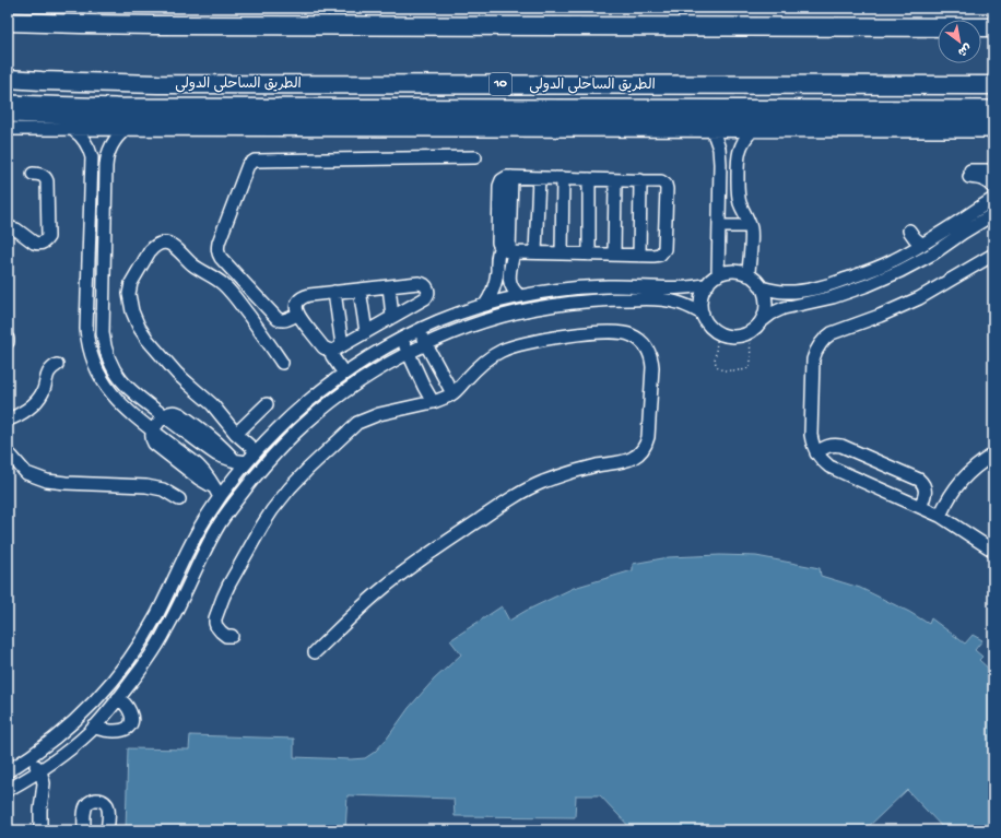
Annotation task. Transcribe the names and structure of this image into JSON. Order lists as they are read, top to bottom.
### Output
{
  "streets": {
    "highway": ["الطريق الساحلى الدولى", "10"]
  },
  "north": "bottom right"
}
